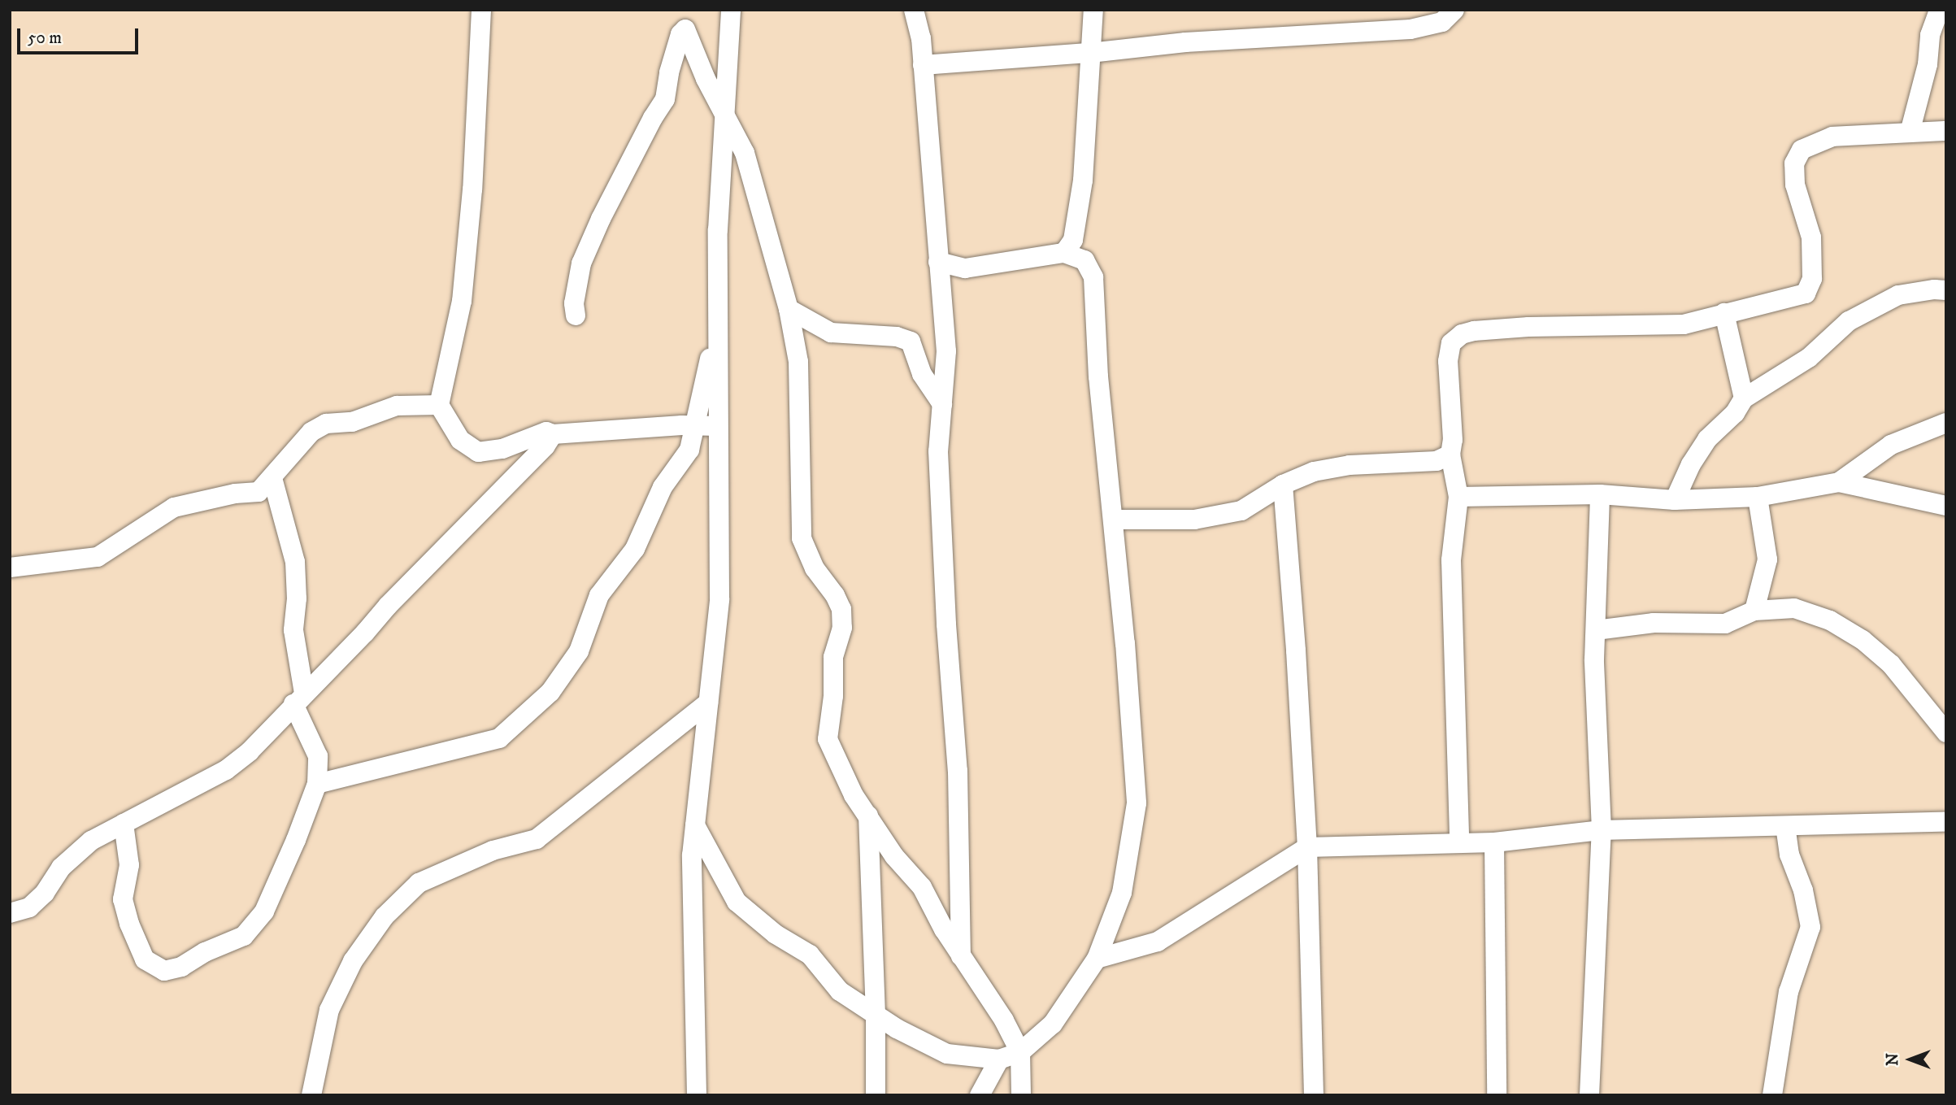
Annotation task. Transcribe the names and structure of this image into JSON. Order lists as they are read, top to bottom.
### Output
{
  "scale_bar": "50 m",
  "north": "left"
}
